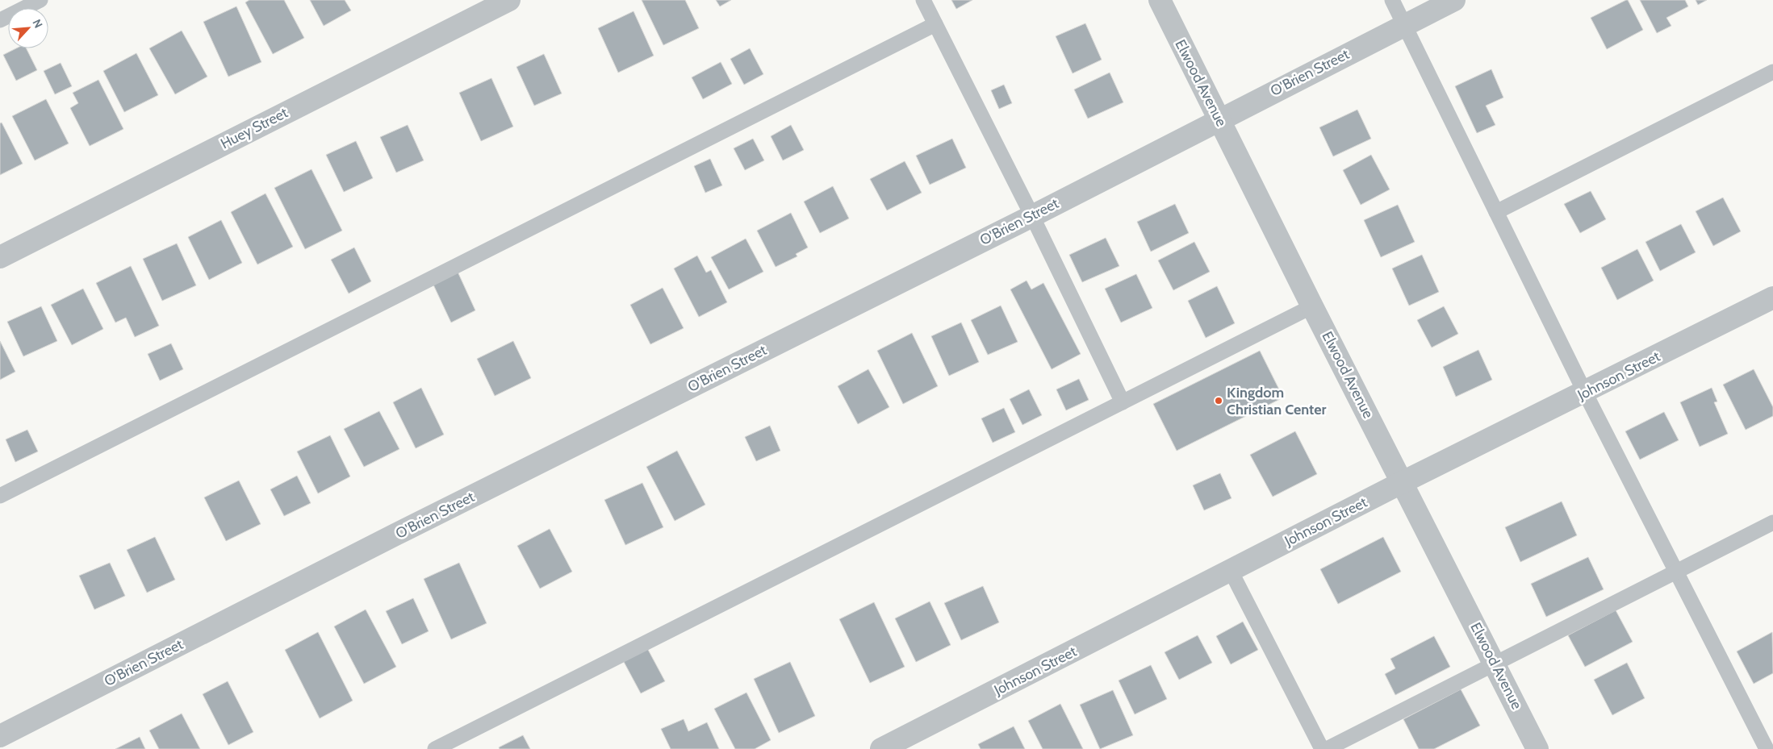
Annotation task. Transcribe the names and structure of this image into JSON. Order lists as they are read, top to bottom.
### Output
{
  "streets": {
    "street": [
      "O'Brien Street",
      "Elwood Avenue",
      "Huey Street",
      "Johnson Street"
    ]
  },
  "crossings": [
    ["O'Brien Street", "Elwood Avenue"],
    ["Elwood Avenue", "Johnson Street"]
  ],
  "places": ["Kingdom Christian Center"],
  "north": "top right"
}
